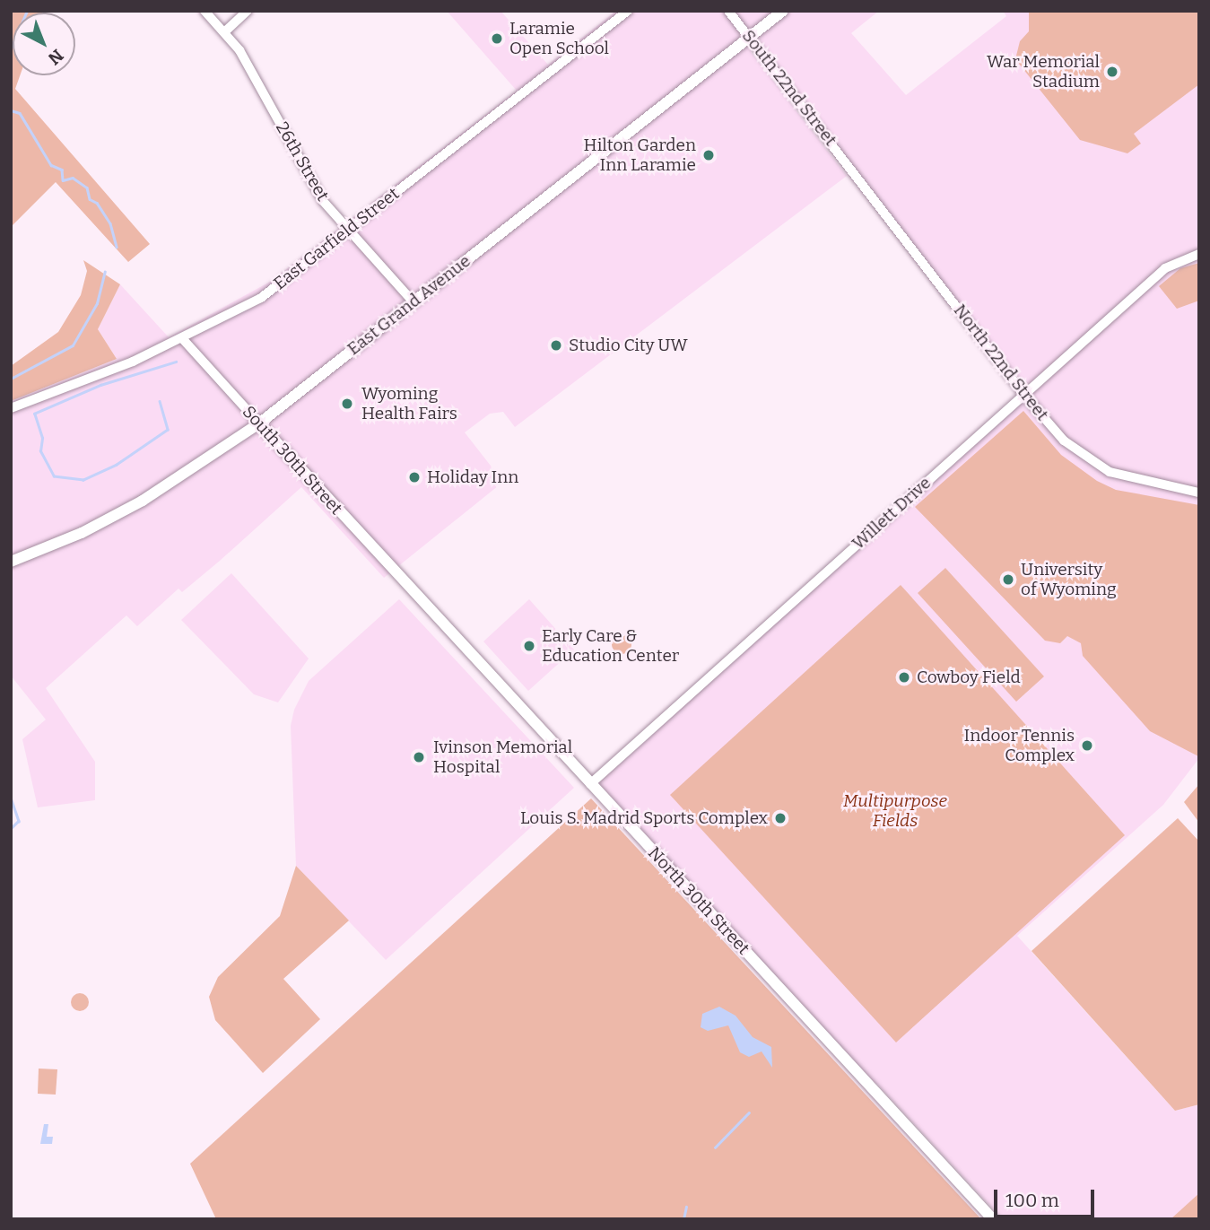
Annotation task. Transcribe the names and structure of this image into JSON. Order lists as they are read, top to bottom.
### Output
{
  "streets": {
    "main road": ["East Grand Avenue", "South 30th Street", "North 30th Street"],
    "street": [
      "South 22nd Street",
      "26th Street",
      "East Garfield Street",
      "North 22nd Street",
      "Willett Drive"
    ]
  },
  "crossings": [
    ["South 22nd Street", "East Grand Avenue"],
    ["South 22nd Street", "North 22nd Street"],
    ["26th Street", "East Garfield Street"],
    ["26th Street", "East Grand Avenue"],
    ["East Garfield Street", "South 30th Street"],
    ["East Grand Avenue", "South 30th Street"],
    ["North 22nd Street", "Willett Drive"],
    ["South 30th Street", "North 30th Street"],
    ["Willett Drive", "North 30th Street"]
  ],
  "parks": ["Multipurpose Fields"],
  "places": [
    "Laramie Open School",
    "War Memorial Stadium",
    "Hilton Garden Inn Laramie",
    "Studio City UW",
    "Wyoming Health Fairs",
    "Holiday Inn",
    "University of Wyoming",
    "Early Care & Education Center",
    "Cowboy Field",
    "Indoor Tennis Complex",
    "Ivinson Memorial Hospital",
    "Louis S. Madrid Sports Complex"
  ],
  "scale_bar": "100 m",
  "north": "bottom right"
}
